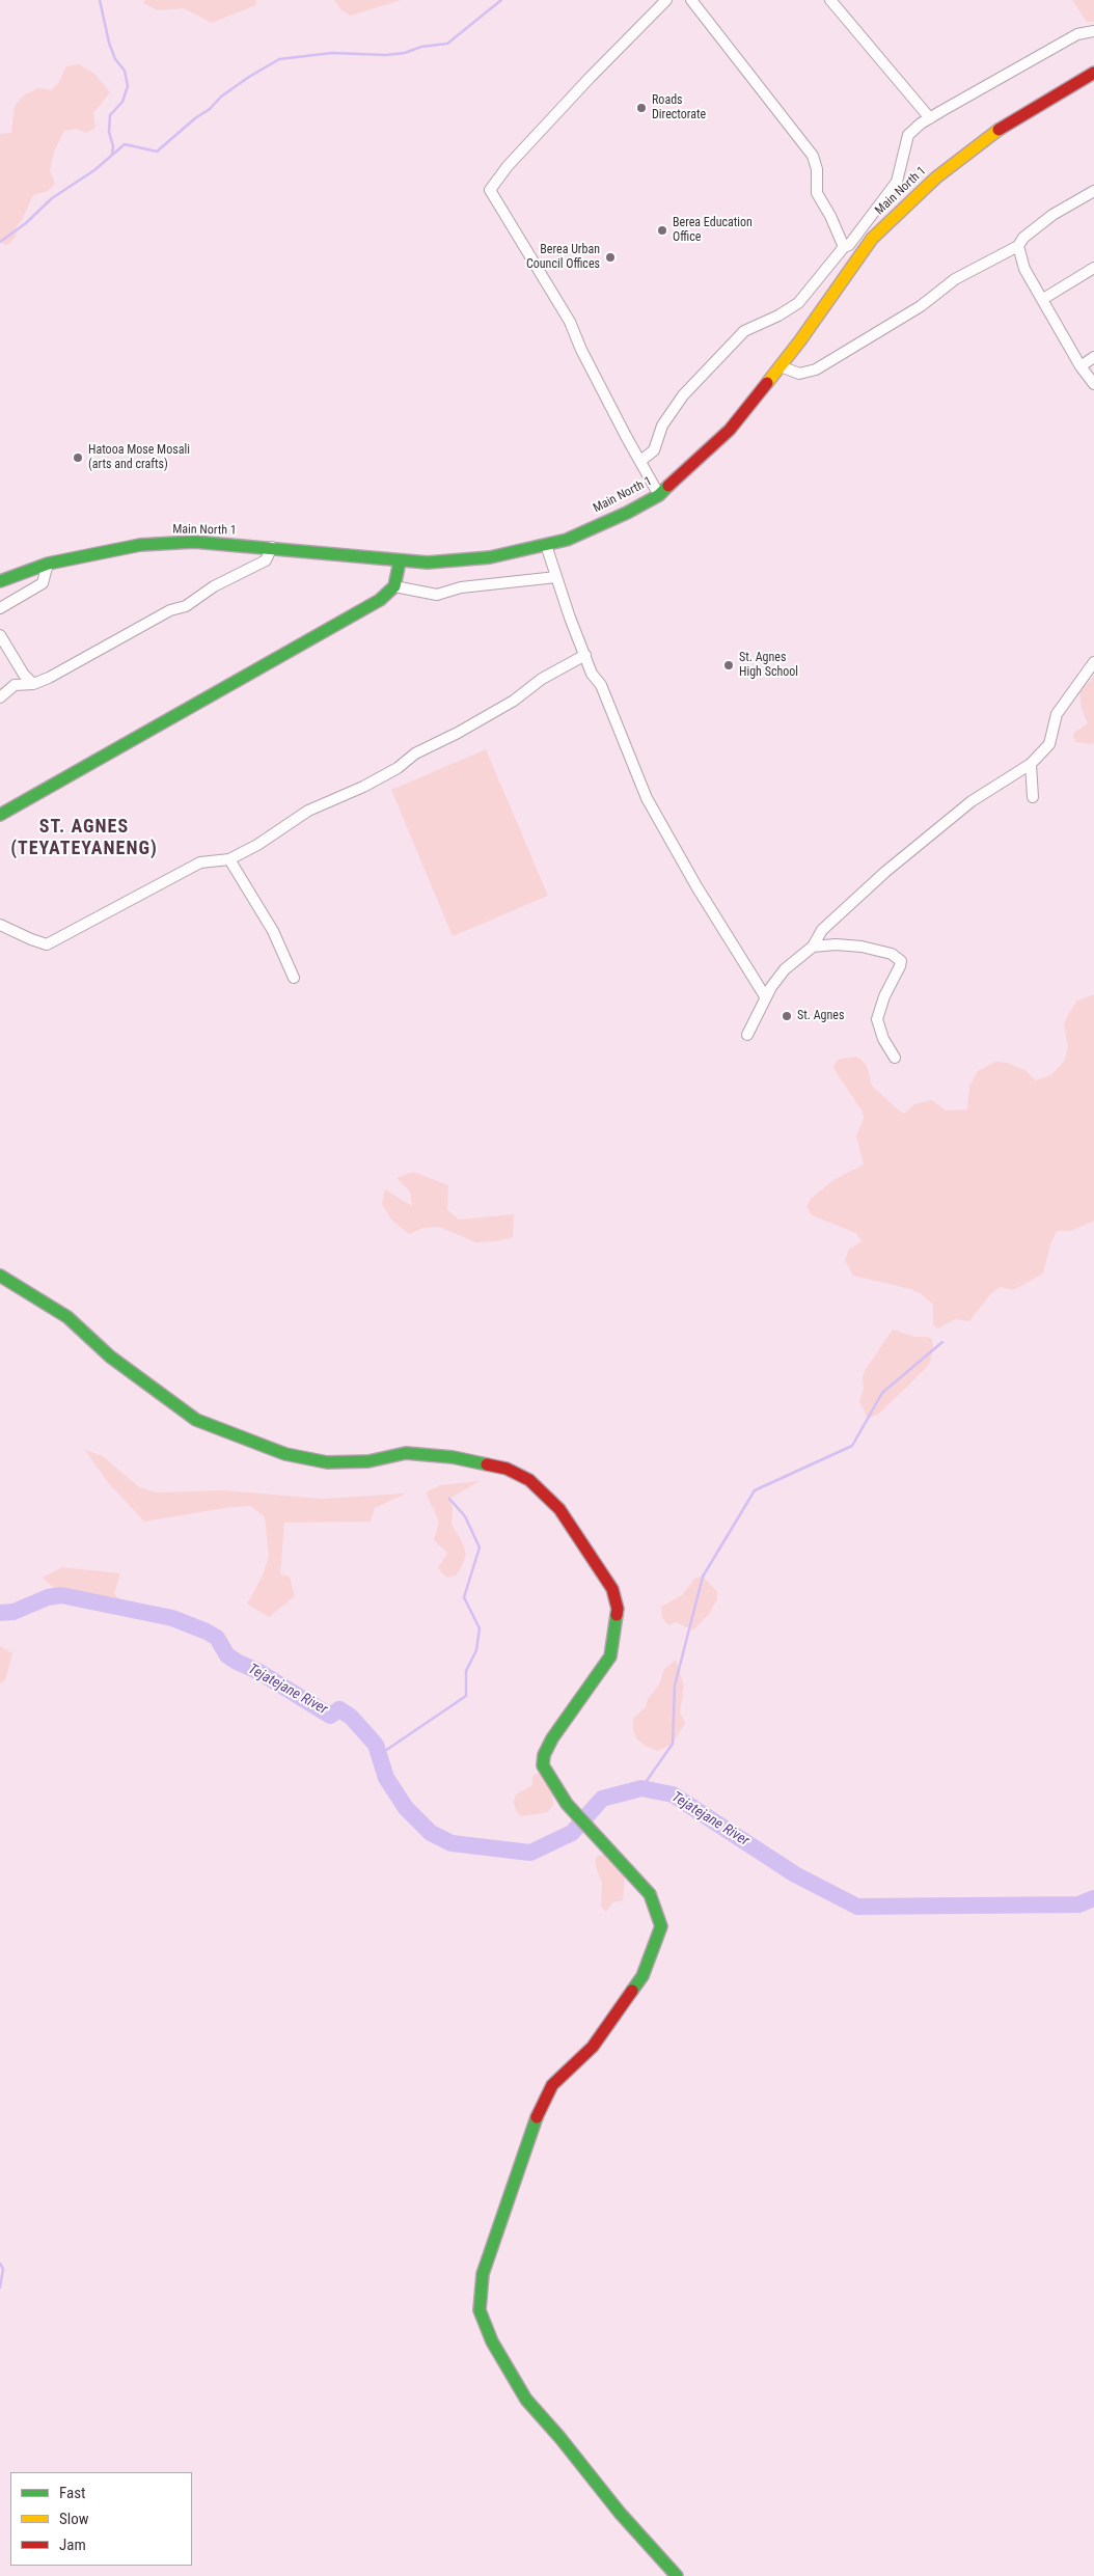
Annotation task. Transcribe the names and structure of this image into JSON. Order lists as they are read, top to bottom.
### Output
{
  "streets": {
    "street": ["Main North 1"]
  },
  "districts": ["ST. AGNES (TEYATEYANENG)"],
  "water": ["Tejatejane River"],
  "places": [
    "Roads Directorate",
    "Berea Education Office",
    "Berea Urban Council Offices",
    "Hatooa Mose Mosali (arts and crafts)",
    "St. Agnes High School",
    "St. Agnes"
  ],
  "legend": ["Fast", "Slow", "Jam"]
}
